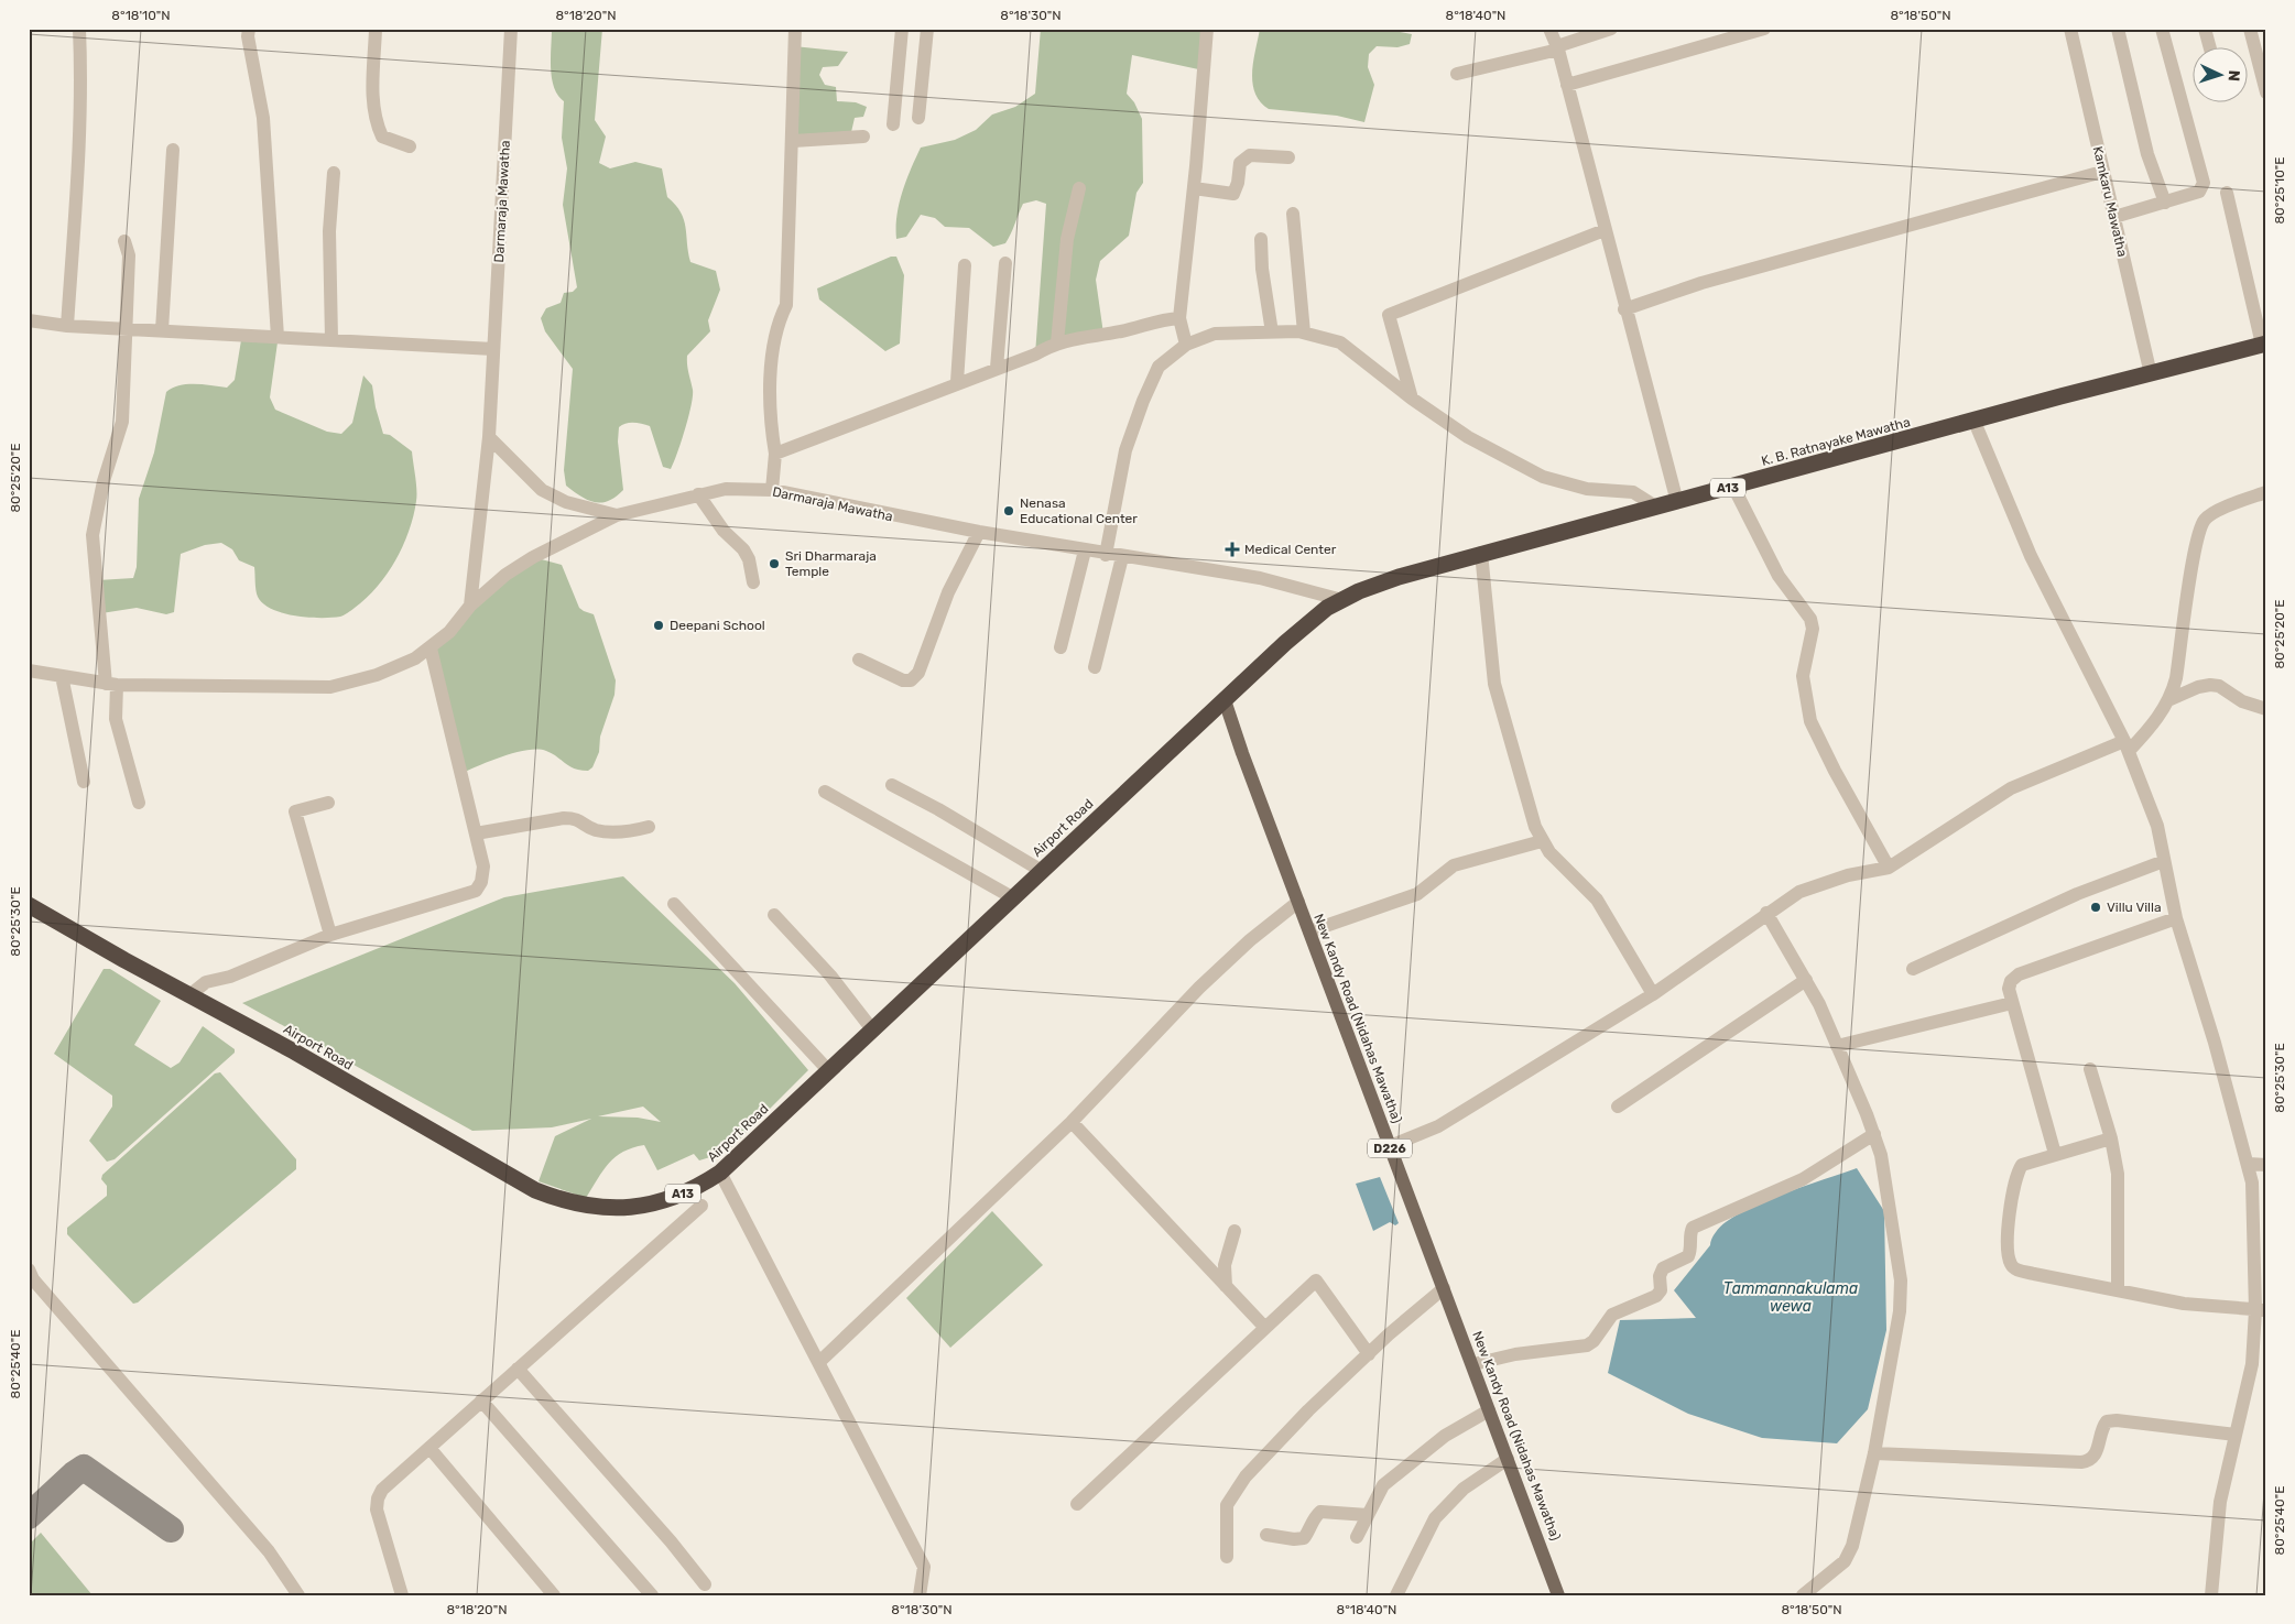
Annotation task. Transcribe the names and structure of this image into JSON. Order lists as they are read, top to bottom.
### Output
{
  "streets": {
    "highway": ["K. B. Ratnayake Mawatha", "A13", "Airport Road"],
    "main road": ["New Kandy Road (Nidahas Mawatha)", "D226"],
    "street": ["Darmaraja Mawatha", "Kamkaru Mawatha"]
  },
  "crossings": [
    ["Darmaraja Mawatha", "K. B. Ratnayake Mawatha"],
    ["Kamkaru Mawatha", "K. B. Ratnayake Mawatha"],
    ["K. B. Ratnayake Mawatha", "Airport Road"],
    ["K. B. Ratnayake Mawatha", "New Kandy Road (Nidahas Mawatha)"],
    ["Airport Road", "New Kandy Road (Nidahas Mawatha)"]
  ],
  "water": ["Tammannakulama wewa"],
  "places": {
    "other": [
      "Nenasa Educational Center",
      "Sri Dharmaraja Temple",
      "Deepani School",
      "Villu Villa"
    ],
    "health": ["Medical Center"]
  },
  "north": "right",
  "coordinates": [
    "8°18'10\"N",
    "8°18'20\"N",
    "8°18'30\"N",
    "8°18'40\"N",
    "8°18'50\"N",
    "80°25'10\"E",
    "80°25'20\"E",
    "80°25'30\"E",
    "80°25'40\"E"
  ]
}
